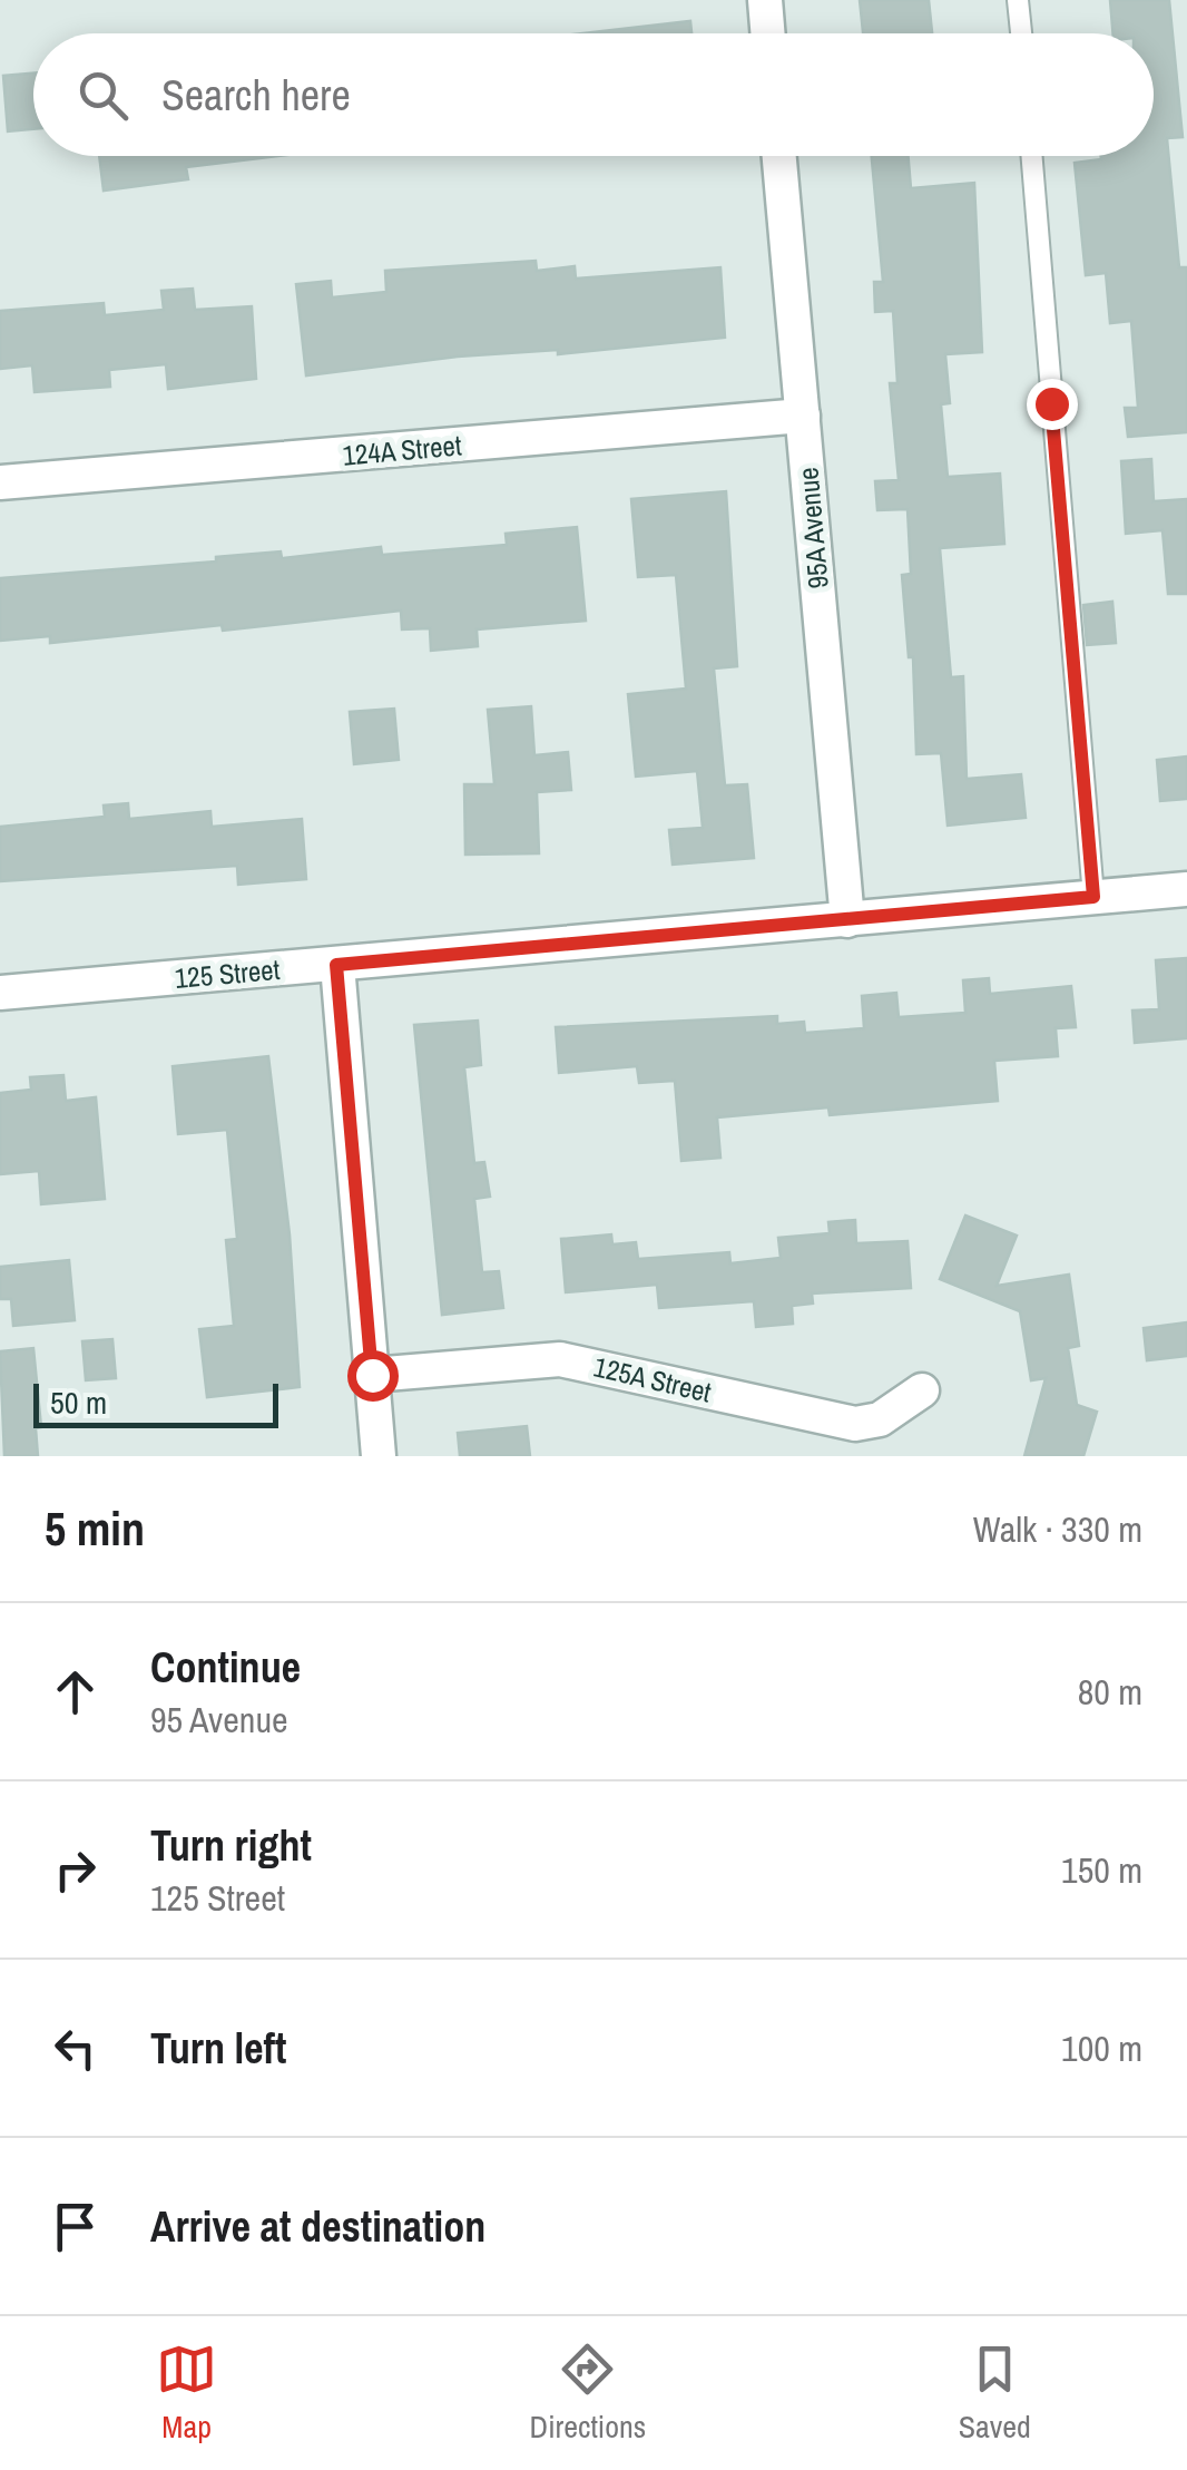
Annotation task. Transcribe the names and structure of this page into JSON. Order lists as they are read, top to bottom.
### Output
{
  "streets": {
    "street": [
      "124A Street",
      "95A Avenue",
      "125 Street",
      "125A Street"
    ]
  },
  "crossings": [
    ["124A Street", "95A Avenue"],
    ["95A Avenue", "125 Street"]
  ],
  "scale_bar": "50 m",
  "page": {
    "search": "Search here",
    "scale": "50 m",
    "heading": ["5 min", "Walk · 330 m"],
    "list": [
      ["Continue", "95 Avenue", "80 m"],
      ["Turn right", "125 Street", "150 m"],
      ["Turn left", "100 m"],
      "Arrive at destination"
    ],
    "nav": ["Map", "Directions", "Saved"]
  }
}
